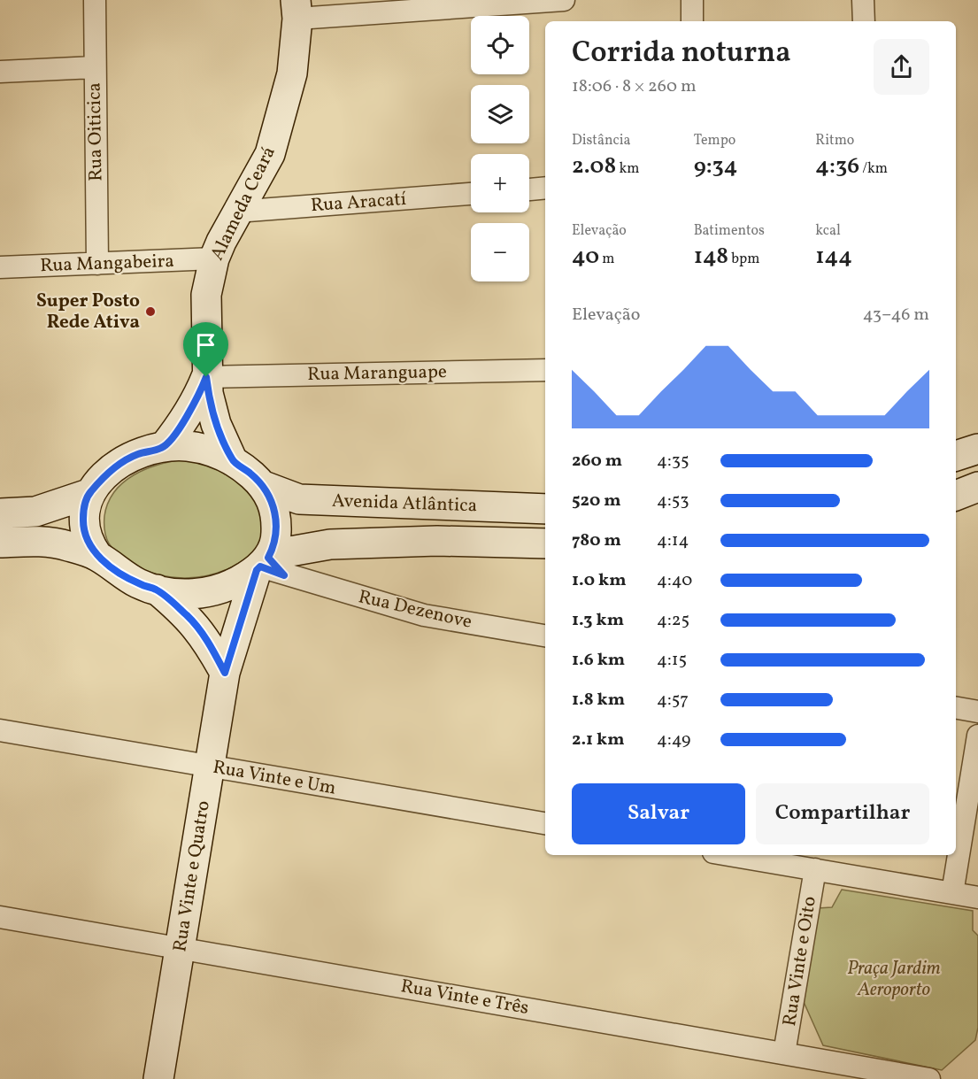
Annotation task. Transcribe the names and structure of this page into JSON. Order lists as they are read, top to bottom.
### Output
{
  "streets": {
    "main road": ["Alameda Ceará", "Avenida Atlântica", "Rua Vinte e Quatro"],
    "street": [
      "Rua Oiticica",
      "Rua Aracatí",
      "Rua Mangabeira",
      "Rua Maranguape",
      "Rua Dezenove",
      "Rua Vinte e Um",
      "Rua Vinte e Oito",
      "Rua Vinte e Três"
    ]
  },
  "crossings": [
    ["Rua Oiticica", "Rua Mangabeira"],
    ["Rua Aracatí", "Alameda Ceará"],
    ["Alameda Ceará", "Rua Mangabeira"],
    ["Alameda Ceará", "Rua Maranguape"],
    ["Alameda Ceará", "Avenida Atlântica"],
    ["Alameda Ceará", "Rua Dezenove"],
    ["Alameda Ceará", "Rua Vinte e Quatro"],
    ["Avenida Atlântica", "Rua Dezenove"],
    ["Avenida Atlântica", "Rua Vinte e Quatro"],
    ["Rua Dezenove", "Rua Vinte e Quatro"],
    ["Rua Vinte e Um", "Rua Vinte e Quatro"],
    ["Rua Vinte e Quatro", "Rua Vinte e Três"],
    ["Rua Vinte e Oito", "Rua Vinte e Três"]
  ],
  "parks": ["Praça Jardim Aeroporto"],
  "places": ["Super Posto Rede Ativa"],
  "page": {
    "map_buttons": ["+", "−"],
    "heading": ["Corrida noturna", "18:06 · 8 × 260 m"],
    "stats": [
      ["Distância", "2.08 km"],
      ["Tempo", "9:34"],
      ["Ritmo", "4:36 /km"],
      ["Elevação", "40 m"],
      ["Batimentos", "148 bpm"],
      ["kcal", "144"]
    ],
    "chart": ["Elevação", "43–46 m"],
    "list": [
      {
        "name": "260 m",
        "note": "4:35"
      },
      {
        "name": "520 m",
        "note": "4:53"
      },
      {
        "name": "780 m",
        "note": "4:14"
      },
      {
        "name": "1.0 km",
        "note": "4:40"
      },
      {
        "name": "1.3 km",
        "note": "4:25"
      },
      {
        "name": "1.6 km",
        "note": "4:15"
      },
      {
        "name": "1.8 km",
        "note": "4:57"
      },
      {
        "name": "2.1 km",
        "note": "4:49"
      }
    ],
    "buttons": ["Salvar", "Compartilhar"]
  }
}
